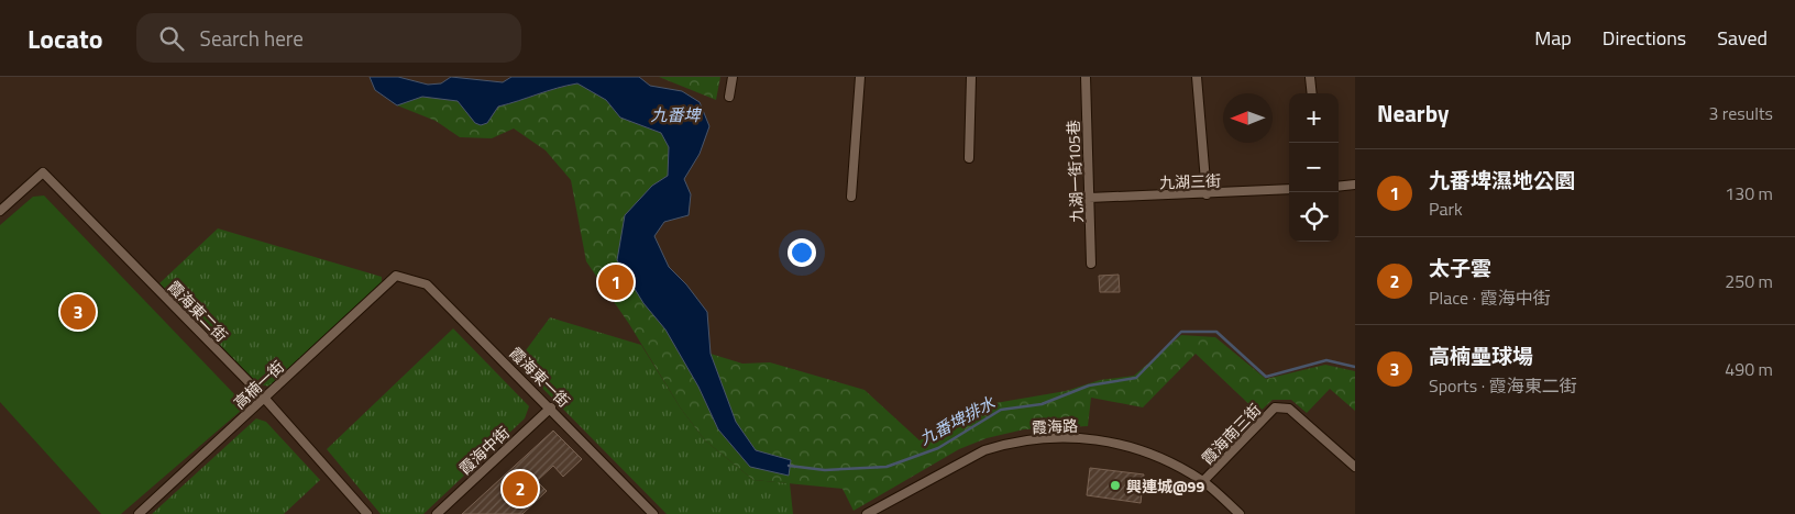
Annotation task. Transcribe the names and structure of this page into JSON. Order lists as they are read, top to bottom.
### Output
{
  "streets": {
    "street": [
      "九湖一街105巷",
      "九湖三街",
      "霞海東二街",
      "霞海東一街",
      "高楠一街",
      "霞海路",
      "霞海南三街",
      "霞海中街"
    ]
  },
  "crossings": [
    ["九湖一街105巷", "九湖三街"],
    ["霞海東二街", "高楠一街"],
    ["霞海東一街", "高楠一街"],
    ["霞海東一街", "霞海中街"],
    ["霞海路", "霞海南三街"]
  ],
  "water": ["九番埤", "九番埤排水"],
  "places": ["興連城@99"],
  "north": "left",
  "page": {
    "header": "Locato",
    "search": "Search here",
    "nav": ["Map", "Directions", "Saved"],
    "heading": ["Nearby", "3 results"],
    "map_buttons": ["+", "−"],
    "list": [
      {
        "mark": "1",
        "name": "九番埤濕地公園",
        "note": "Park",
        "value": "130 m"
      },
      {
        "mark": "2",
        "name": "太子雲",
        "note": "Place · 霞海中街",
        "value": "250 m"
      },
      {
        "mark": "3",
        "name": "高楠壘球場",
        "note": "Sports · 霞海東二街",
        "value": "490 m"
      }
    ],
    "pins": ["1", "3", "2"]
  }
}
